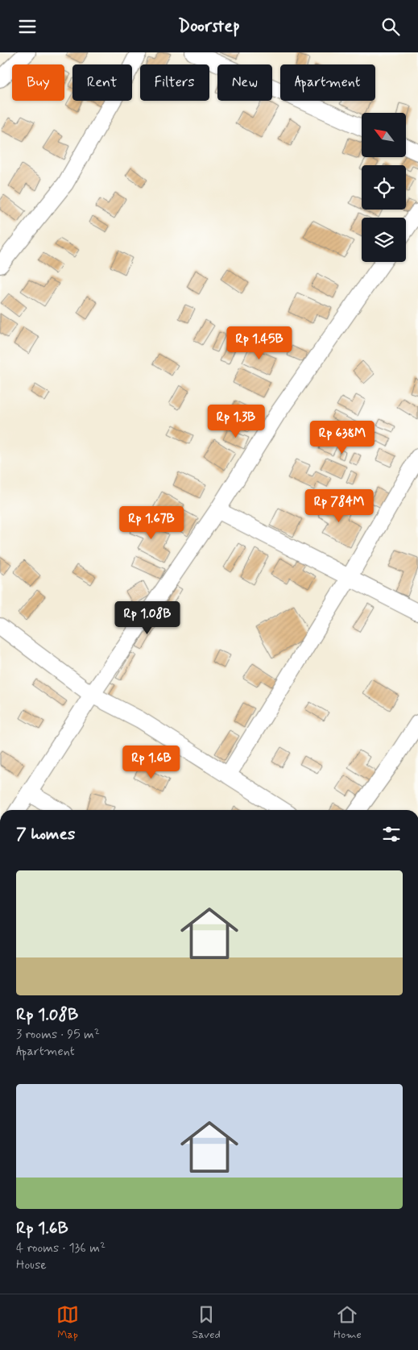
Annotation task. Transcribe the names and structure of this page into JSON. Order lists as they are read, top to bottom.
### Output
{
  "north": "top left",
  "page": {
    "header": "Doorstep",
    "chip": [
      "Buy",
      "Rent",
      "Filters",
      "New",
      "Apartment"
    ],
    "price": [
      "Rp 1.45B",
      "Rp 1.3B",
      "Rp 638M",
      "Rp 784M",
      "Rp 1.67B",
      "Rp 1.08B",
      "Rp 1.6B"
    ],
    "heading": "7 homes",
    "list": [
      {
        "name": "Rp 1.08B",
        "note": "3 rooms · 95 m² · Apartment"
      },
      {
        "name": "Rp 1.6B",
        "note": "4 rooms · 136 m² · House"
      }
    ],
    "tabs": ["Map", "Saved", "Home"]
  }
}
